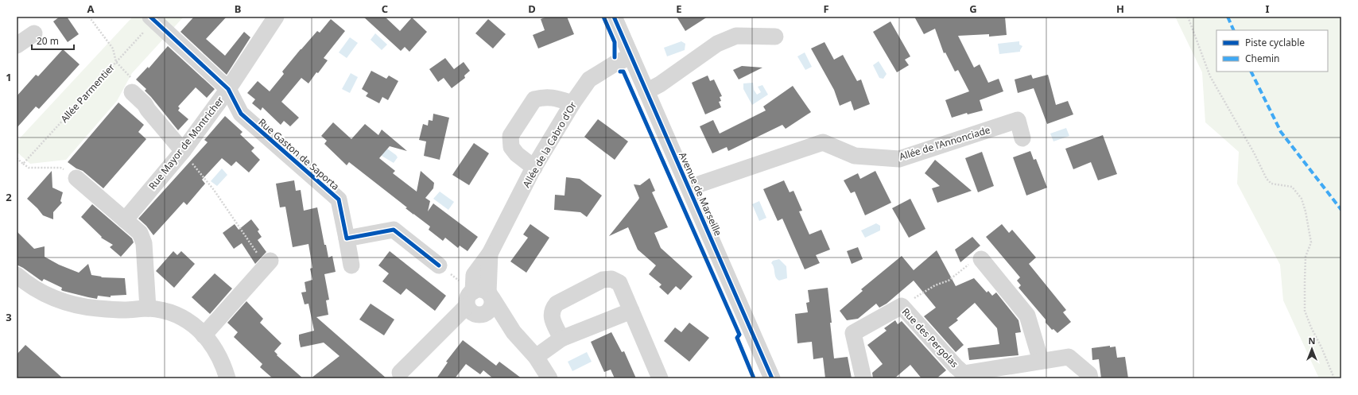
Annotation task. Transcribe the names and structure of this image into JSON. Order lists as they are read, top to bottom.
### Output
{
  "streets": {
    "street": [
      "Rue Mayor de Montricher",
      "Allée de l’Annonciade",
      "Allée de la Cabro d'Or",
      "Rue Gaston de Saporta",
      "Avenue de Marseille",
      "Rue des Pergolas"
    ],
    "path": ["Allée Parmentier"]
  },
  "crossings": [
    ["Allée Parmentier", "Rue Gaston de Saporta"],
    ["Rue Mayor de Montricher", "Rue Gaston de Saporta"],
    ["Allée de l’Annonciade", "Avenue de Marseille"],
    ["Allée de la Cabro d'Or", "Avenue de Marseille"]
  ],
  "legend": ["Piste cyclable", "Chemin"],
  "scale_bar": "20 m",
  "north": "top",
  "grid": {
    "columns": [
      "A",
      "B",
      "C",
      "D",
      "E",
      "F",
      "G",
      "H",
      "I"
    ],
    "rows": ["1", "2", "3"]
  }
}
